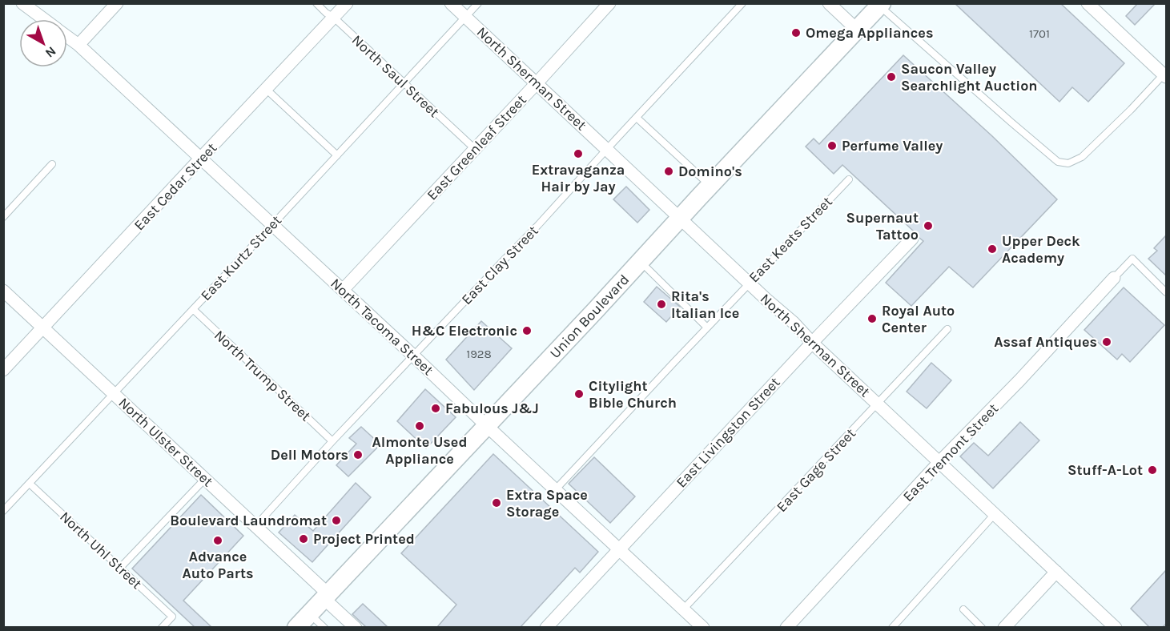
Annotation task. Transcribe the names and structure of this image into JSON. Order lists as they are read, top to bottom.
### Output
{
  "streets": {
    "main road": ["Union Boulevard"],
    "street": [
      "North Sherman Street",
      "East Greenleaf Street",
      "East Cedar Street",
      "North Tacoma Street",
      "East Livingston Street",
      "North Ulster Street",
      "East Tremont Street"
    ],
    "lane": [
      "North Saul Street",
      "East Keats Street",
      "East Kurtz Street",
      "East Clay Street",
      "North Trump Street",
      "East Gage Street",
      "North Uhl Street"
    ]
  },
  "crossings": [
    ["North Saul Street", "East Greenleaf Street"],
    ["North Saul Street", "East Cedar Street"],
    ["North Saul Street", "East Kurtz Street"],
    ["North Sherman Street", "East Greenleaf Street"],
    ["North Sherman Street", "East Keats Street"],
    ["North Sherman Street", "East Kurtz Street"],
    ["North Sherman Street", "East Clay Street"],
    ["North Sherman Street", "Union Boulevard"],
    ["North Sherman Street", "East Livingston Street"],
    ["North Sherman Street", "East Tremont Street"],
    ["North Sherman Street", "East Gage Street"],
    ["East Greenleaf Street", "North Tacoma Street"],
    ["East Cedar Street", "North Tacoma Street"],
    ["East Cedar Street", "North Ulster Street"],
    ["East Keats Street", "North Tacoma Street"],
    ["East Kurtz Street", "North Tacoma Street"],
    ["East Kurtz Street", "North Trump Street"],
    ["East Kurtz Street", "North Ulster Street"],
    ["East Kurtz Street", "North Uhl Street"],
    ["East Clay Street", "North Tacoma Street"],
    ["East Clay Street", "North Trump Street"],
    ["East Clay Street", "North Ulster Street"],
    ["Union Boulevard", "North Tacoma Street"],
    ["Union Boulevard", "North Ulster Street"],
    ["North Tacoma Street", "East Livingston Street"],
    ["North Tacoma Street", "East Gage Street"]
  ],
  "places": [
    "Omega Appliances",
    "Saucon Valley Searchlight Auction",
    "Perfume Valley",
    "Extravaganza Hair by Jay",
    "Domino's",
    "Supernaut Tattoo",
    "Upper Deck Academy",
    "Rita's Italian Ice",
    "Royal Auto Center",
    "H&C Electronic",
    "Assaf Antiques",
    "Citylight Bible Church",
    "Fabulous J&J",
    "Almonte Used Appliance",
    "Dell Motors",
    "Stuff-A-Lot",
    "Extra Space Storage",
    "Boulevard Laundromat",
    "Project Printed",
    "Advance Auto Parts"
  ],
  "house_numbers": ["1701", "1928"],
  "north": "bottom right"
}
